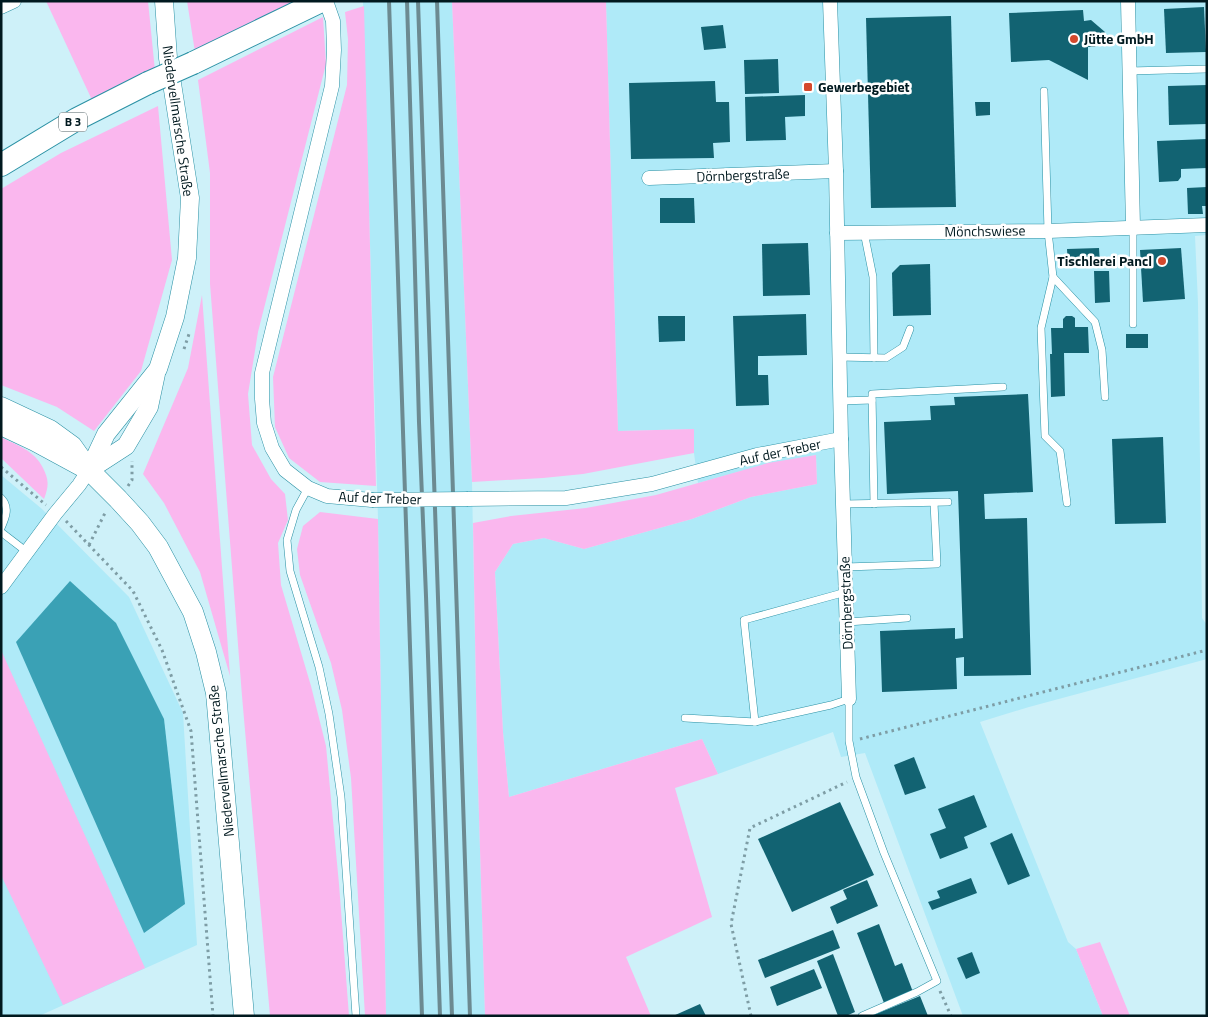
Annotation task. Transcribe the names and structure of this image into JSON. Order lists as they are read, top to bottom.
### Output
{
  "streets": {
    "main road": ["Niedervellmarsche Straße", "B 3"],
    "street": ["Dörnbergstraße", "Mönchswiese", "Auf der Treber"]
  },
  "crossings": [
    ["Dörnbergstraße", "Mönchswiese"],
    ["Dörnbergstraße", "Auf der Treber"]
  ],
  "places": {
    "other": ["Jütte GmbH", "Tischlerei Pancl"],
    "transit": ["Gewerbegebiet"]
  }
}
